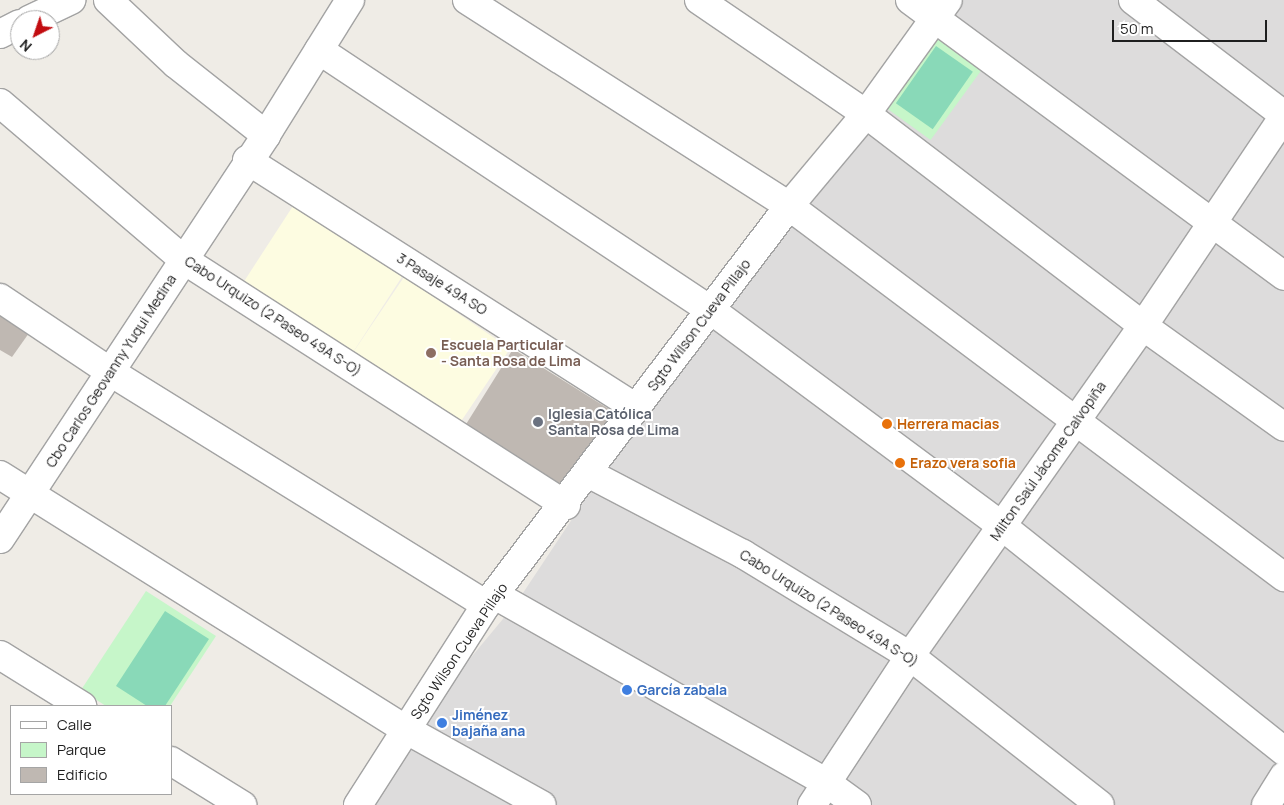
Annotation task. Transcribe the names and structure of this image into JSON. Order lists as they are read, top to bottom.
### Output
{
  "streets": {
    "street": [
      "3 Pasaje 49A SO",
      "Cabo Urquizo (2 Paseo 49A S-O)",
      "Sgto Wilson Cueva Pillajo",
      "Cbo Carlos Geovanny Yuqui Medina",
      "Milton Saúl Jácome Calvopiña"
    ]
  },
  "crossings": [
    ["3 Pasaje 49A SO", "Sgto Wilson Cueva Pillajo"],
    ["3 Pasaje 49A SO", "Cbo Carlos Geovanny Yuqui Medina"],
    ["Cabo Urquizo (2 Paseo 49A S-O)", "Sgto Wilson Cueva Pillajo"],
    ["Cabo Urquizo (2 Paseo 49A S-O)", "Cbo Carlos Geovanny Yuqui Medina"],
    ["Cabo Urquizo (2 Paseo 49A S-O)", "Milton Saúl Jácome Calvopiña"]
  ],
  "places": [
    "Escuela Particular - Santa Rosa de Lima",
    "Iglesia Católica Santa Rosa de Lima",
    "Herrera macias",
    "Erazo vera sofia",
    "García zabala",
    "Jiménez bajaña ana"
  ],
  "legend": ["Calle", "Parque", "Edificio"],
  "scale_bar": "50 m",
  "north": "bottom left"
}
